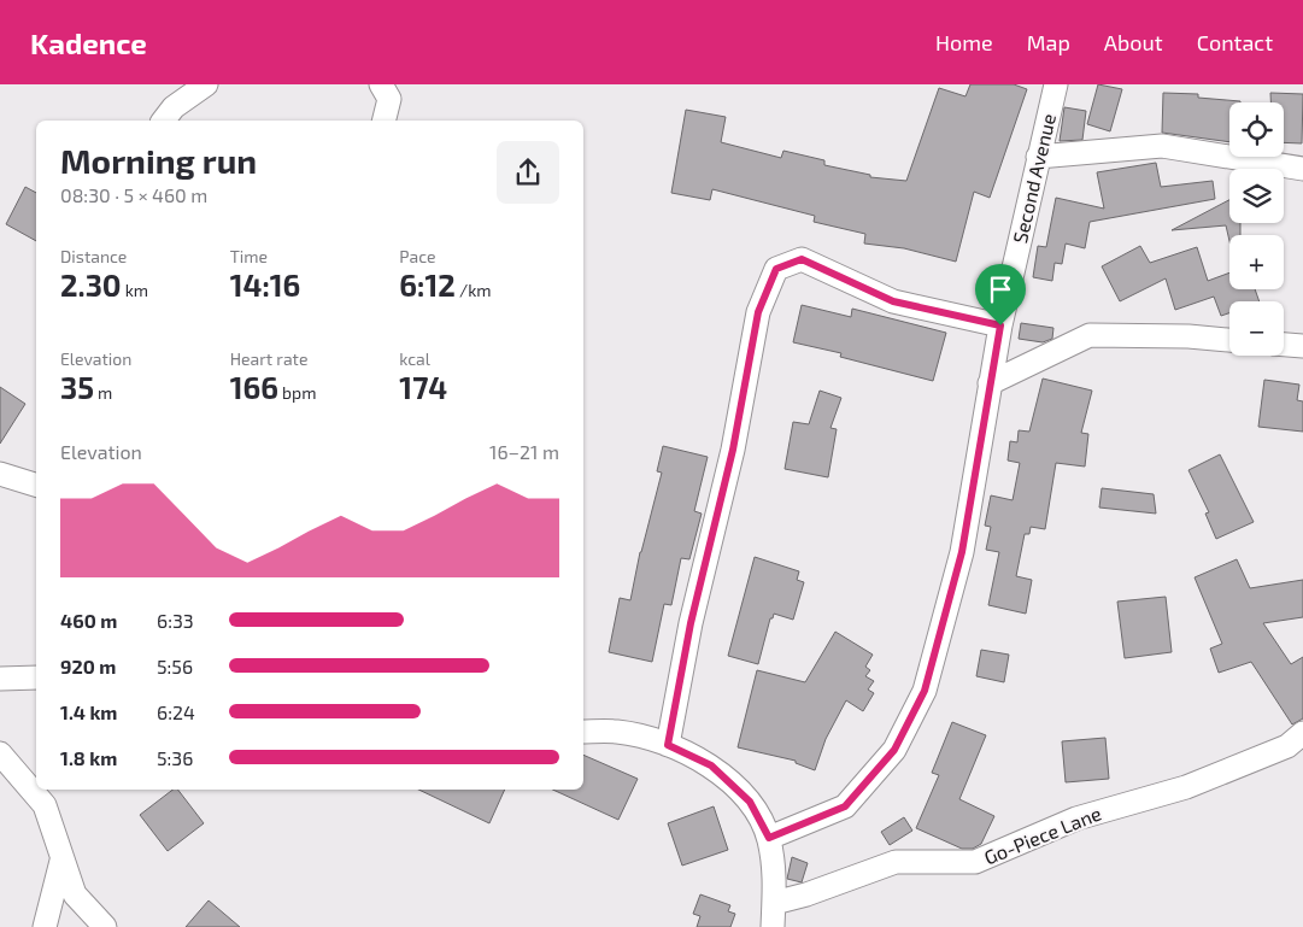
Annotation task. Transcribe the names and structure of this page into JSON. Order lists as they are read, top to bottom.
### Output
{
  "streets": {
    "street": ["Second Avenue", "Go-Piece Lane"]
  },
  "page": {
    "header": "Kadence",
    "nav": [
      "Home",
      "Map",
      "About",
      "Contact"
    ],
    "map_buttons": ["+", "−"],
    "heading": ["Morning run", "08:30 · 5 × 460 m"],
    "stats": [
      ["Distance", "2.30 km"],
      ["Time", "14:16"],
      ["Pace", "6:12 /km"],
      ["Elevation", "35 m"],
      ["Heart rate", "166 bpm"],
      ["kcal", "174"]
    ],
    "chart": ["Elevation", "16–21 m"],
    "list": [
      {
        "name": "460 m",
        "note": "6:33"
      },
      {
        "name": "920 m",
        "note": "5:56"
      },
      {
        "name": "1.4 km",
        "note": "6:24"
      },
      {
        "name": "1.8 km",
        "note": "5:36"
      }
    ]
  }
}
